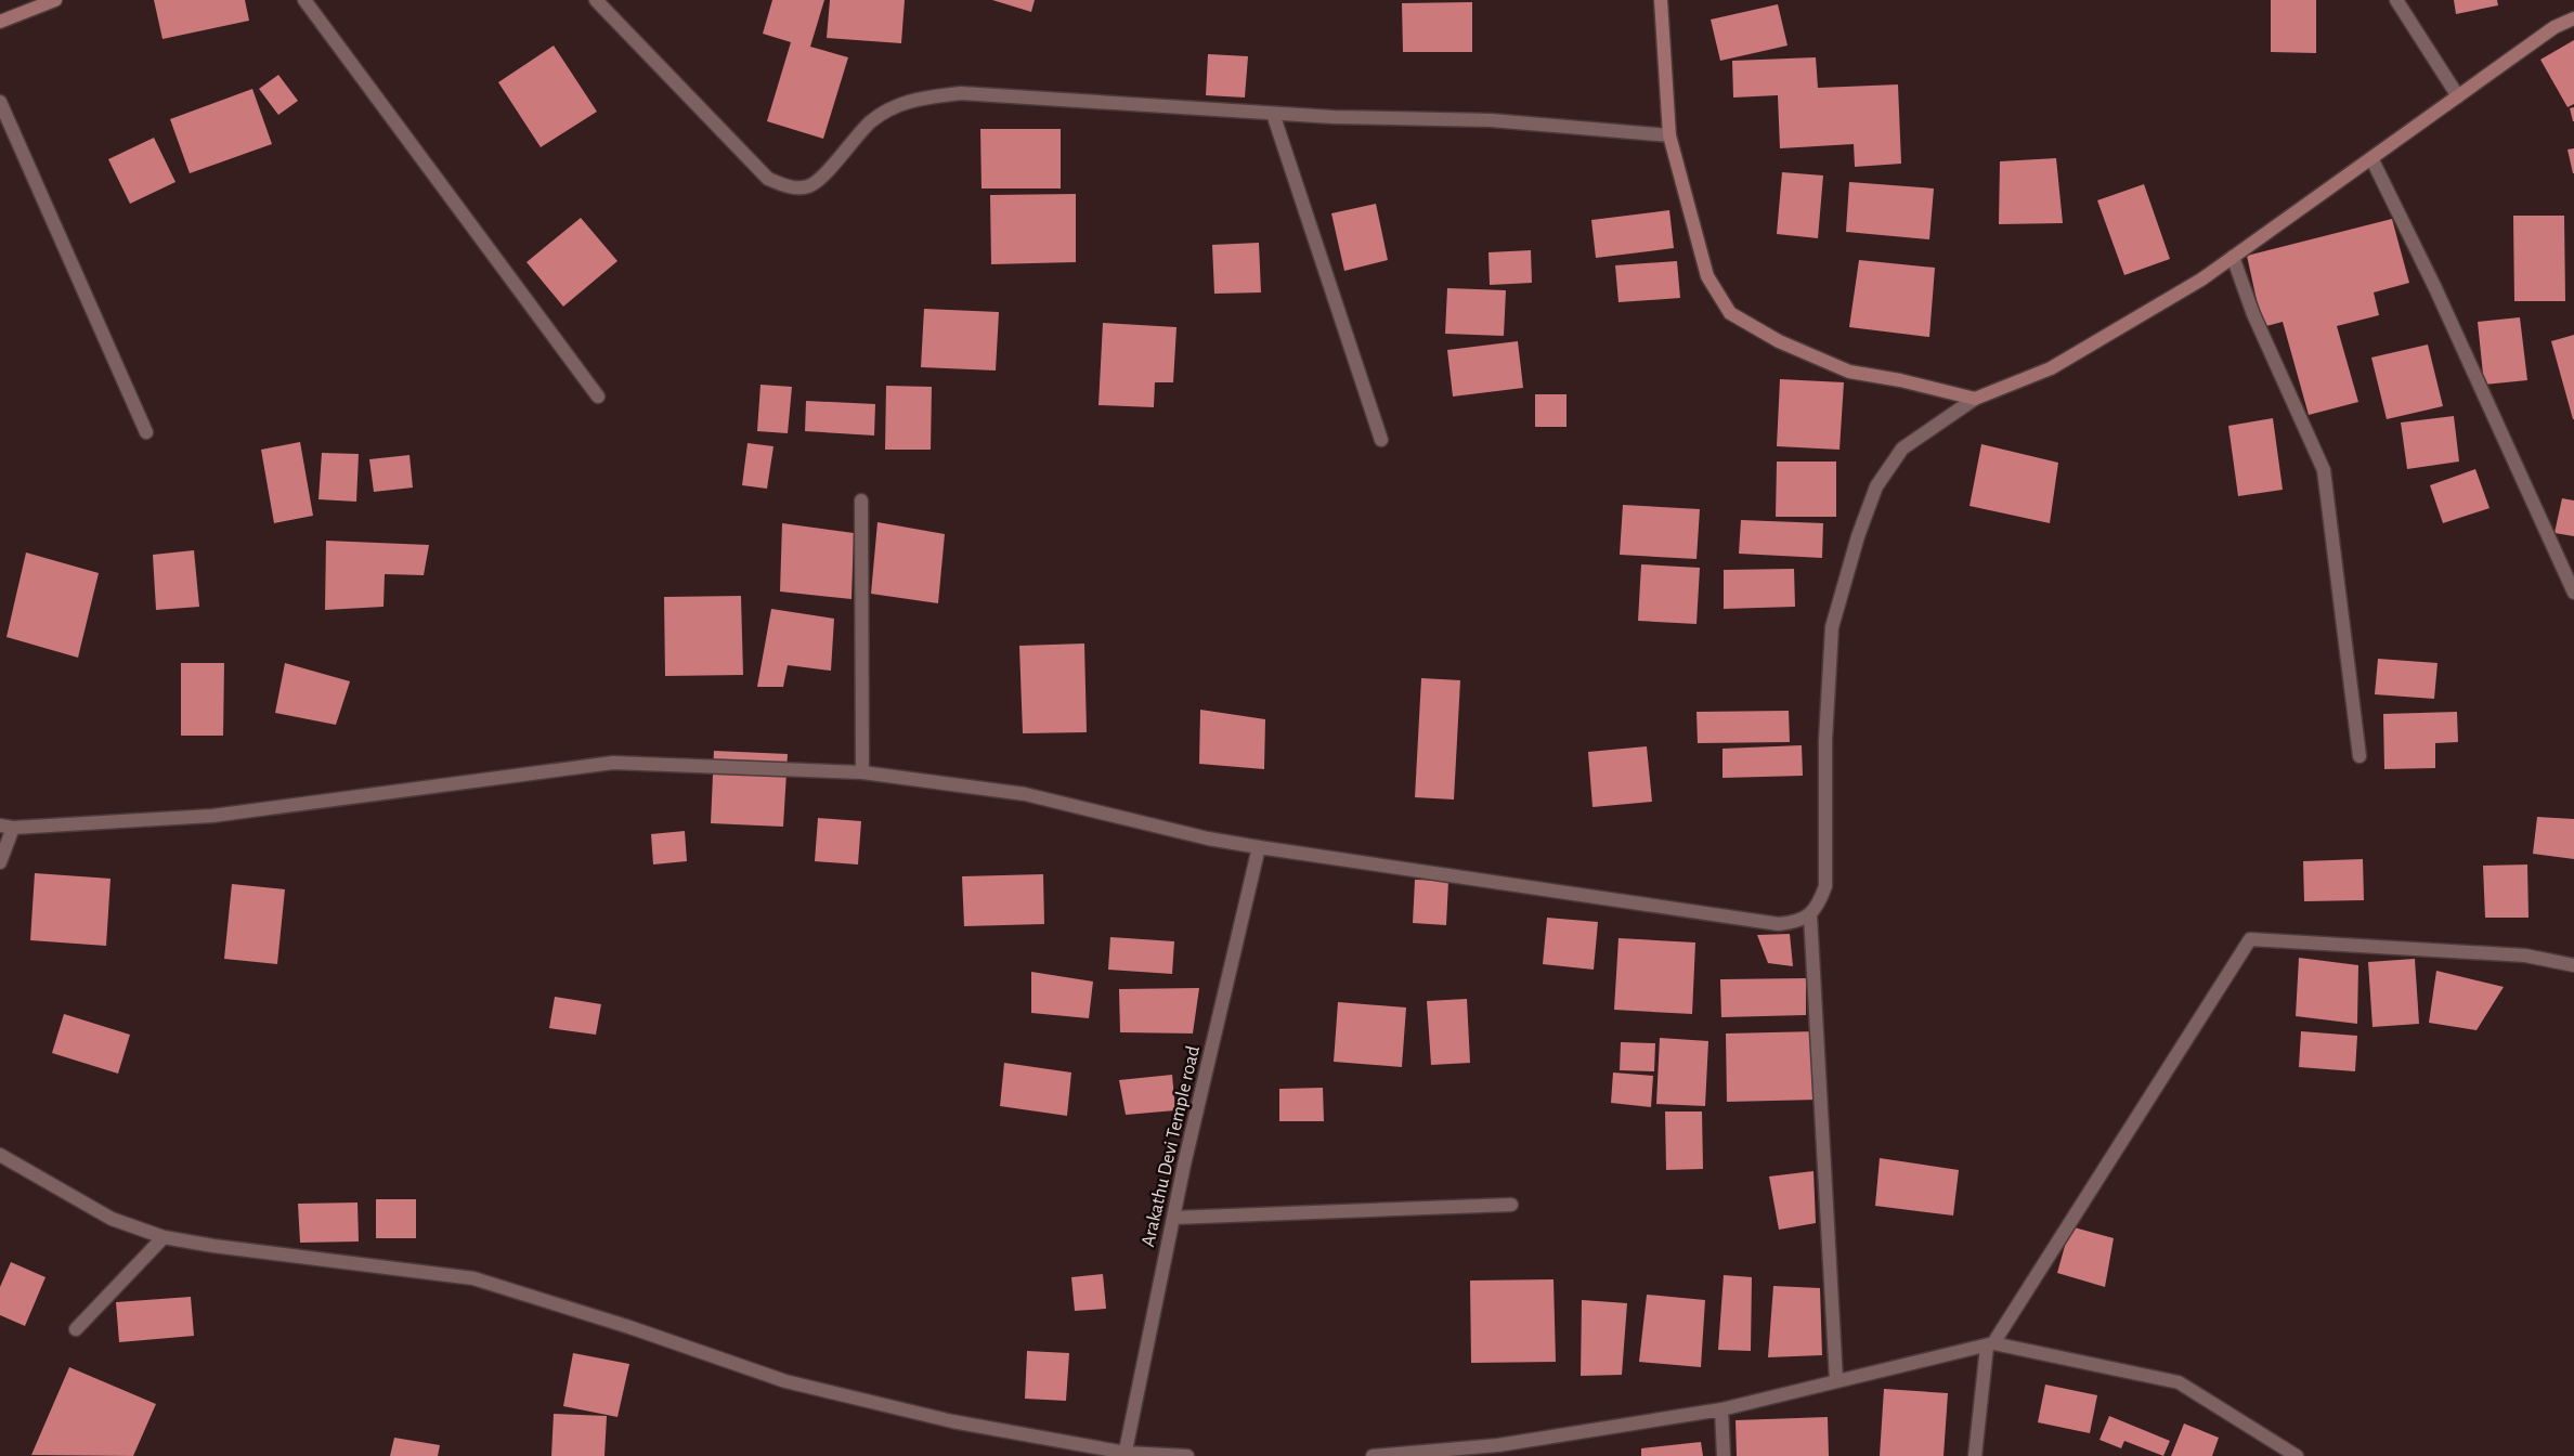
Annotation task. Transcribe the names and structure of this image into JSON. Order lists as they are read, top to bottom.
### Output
{
  "streets": {
    "street": ["Arakathu Devi Temple road"]
  }
}
